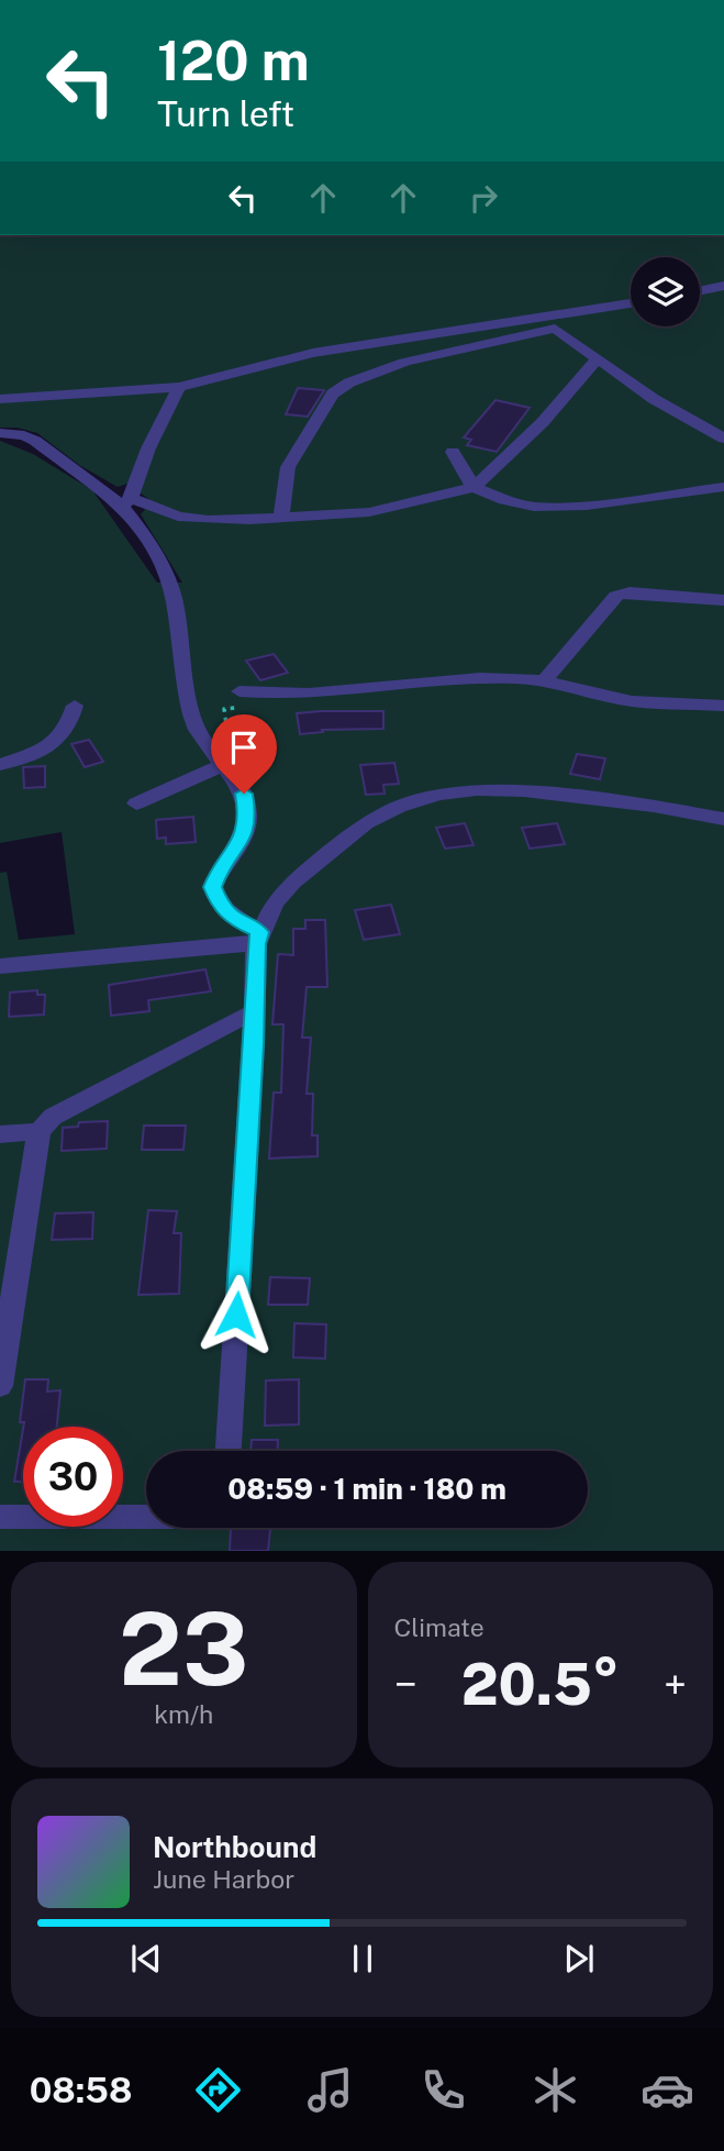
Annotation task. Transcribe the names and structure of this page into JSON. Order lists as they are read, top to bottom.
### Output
{
  "page": {
    "turn": ["120 m", "Turn left"],
    "limit": "30",
    "trip": "08:59 · 1 min · 180 m",
    "tile": [
      ["23", "km/h"],
      "Climate"
    ],
    "heat": ["−", "20.5°", "+"],
    "song": ["Northbound", "June Harbor"],
    "tabs": "08:58"
  }
}
